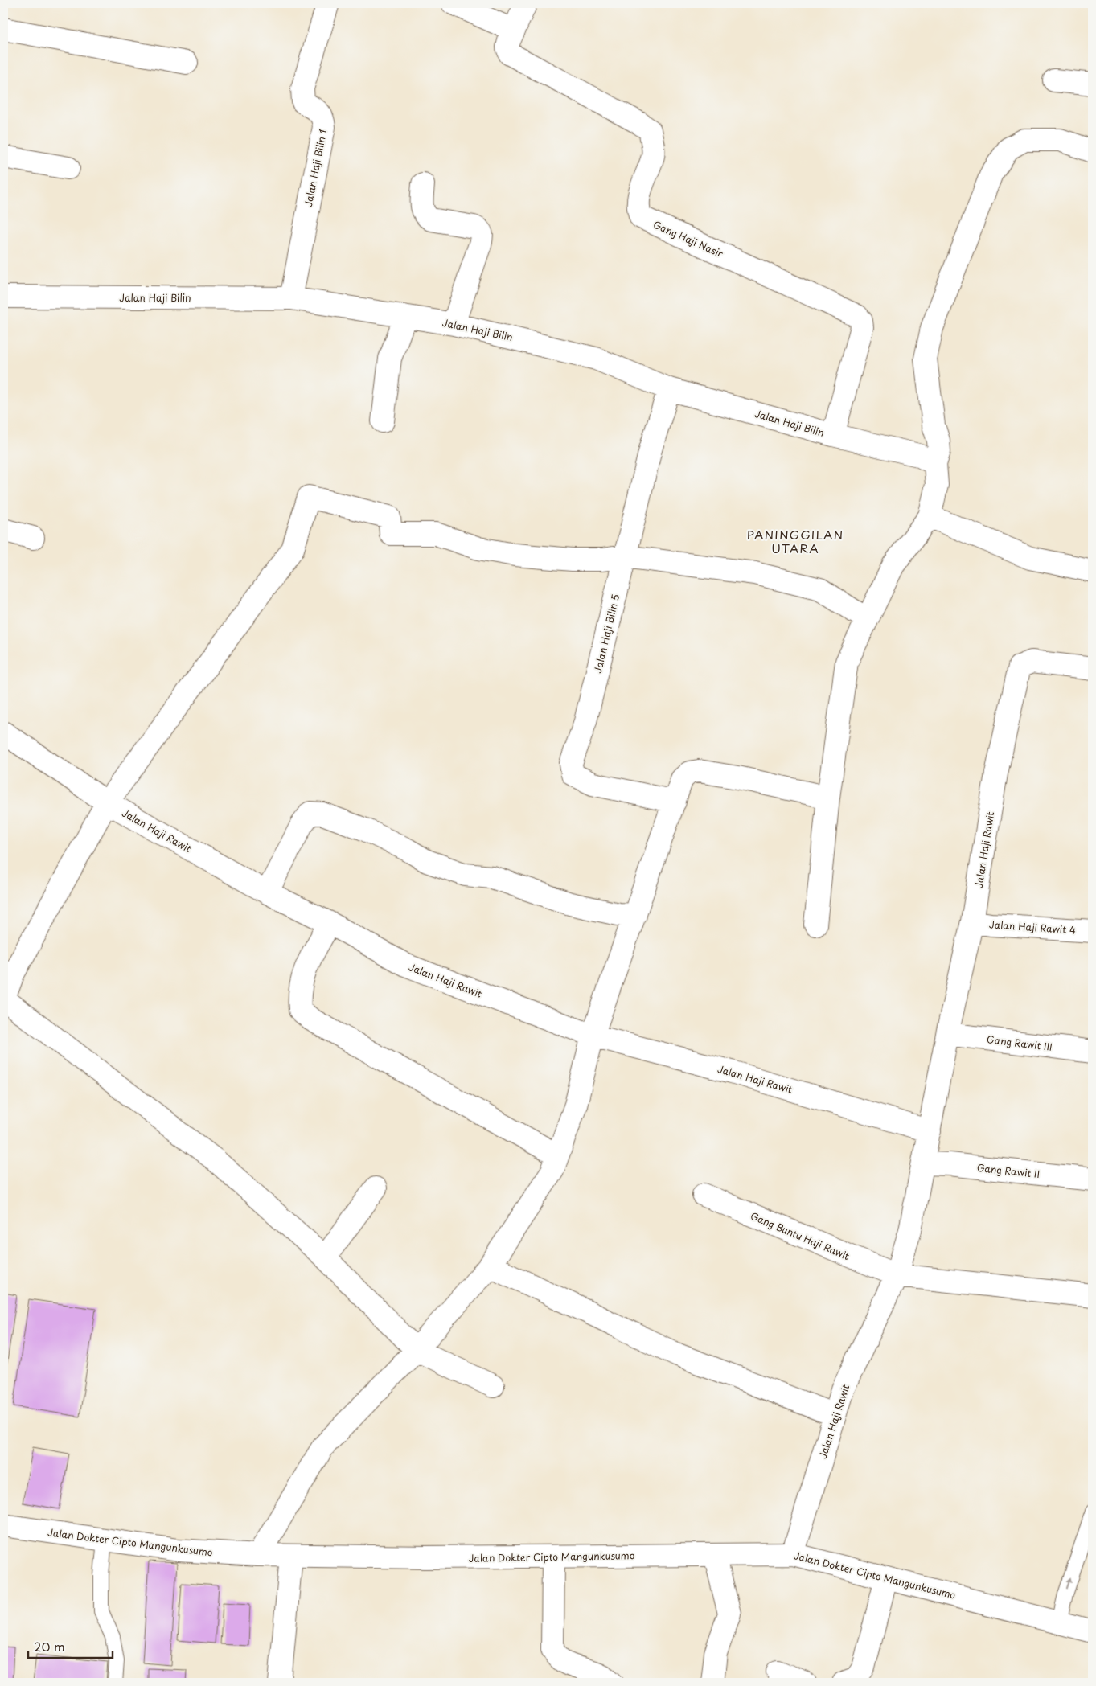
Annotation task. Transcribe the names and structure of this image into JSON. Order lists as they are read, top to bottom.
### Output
{
  "streets": {
    "street": [
      "Jalan Haji Bilin 1",
      "Gang Haji Nasir",
      "Jalan Haji Bilin",
      "Jalan Haji Bilin 5",
      "Jalan Haji Rawit",
      "Jalan Haji Rawit 4",
      "Gang Rawit III",
      "Gang Rawit II",
      "Gang Buntu Haji Rawit",
      "Jalan Dokter Cipto Mangunkusumo"
    ]
  },
  "crossings": [
    ["Jalan Haji Bilin 1", "Jalan Haji Bilin"],
    ["Gang Haji Nasir", "Jalan Haji Bilin"],
    ["Jalan Haji Bilin", "Jalan Haji Bilin 5"],
    ["Jalan Haji Rawit", "Jalan Haji Rawit 4"],
    ["Jalan Haji Rawit", "Gang Rawit III"],
    ["Jalan Haji Rawit", "Gang Rawit II"],
    ["Jalan Haji Rawit", "Gang Buntu Haji Rawit"],
    ["Jalan Haji Rawit", "Jalan Dokter Cipto Mangunkusumo"]
  ],
  "districts": ["PANINGGILAN UTARA"],
  "scale_bar": "20 m"
}
